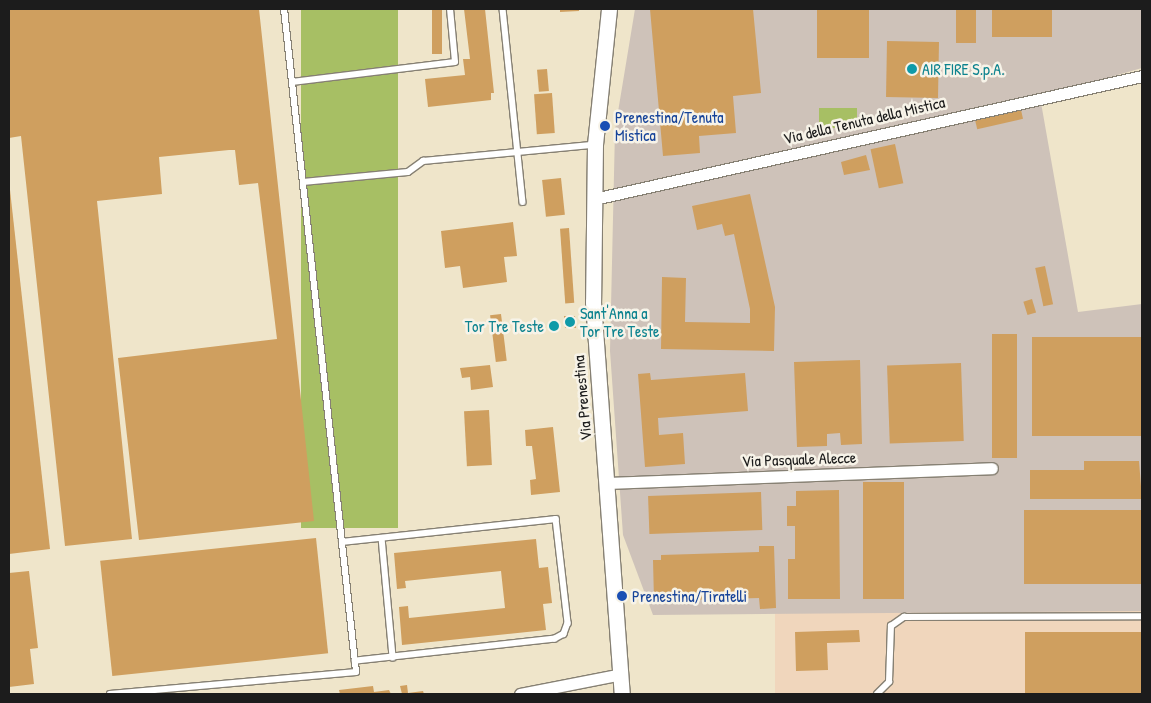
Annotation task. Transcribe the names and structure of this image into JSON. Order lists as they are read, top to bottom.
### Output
{
  "streets": {
    "street": ["Via della Tenuta della Mistica", "Via Prenestina", "Via Pasquale Alecce"]
  },
  "crossings": [
    ["Via della Tenuta della Mistica", "Via Prenestina"],
    ["Via Prenestina", "Via Pasquale Alecce"]
  ],
  "places": [
    "AIR FIRE S.p.A.",
    "Prenestina/Tenuta Mistica",
    "Sant'Anna a Tor Tre Teste",
    "Tor Tre Teste",
    "Prenestina/Tiratelli"
  ]
}
